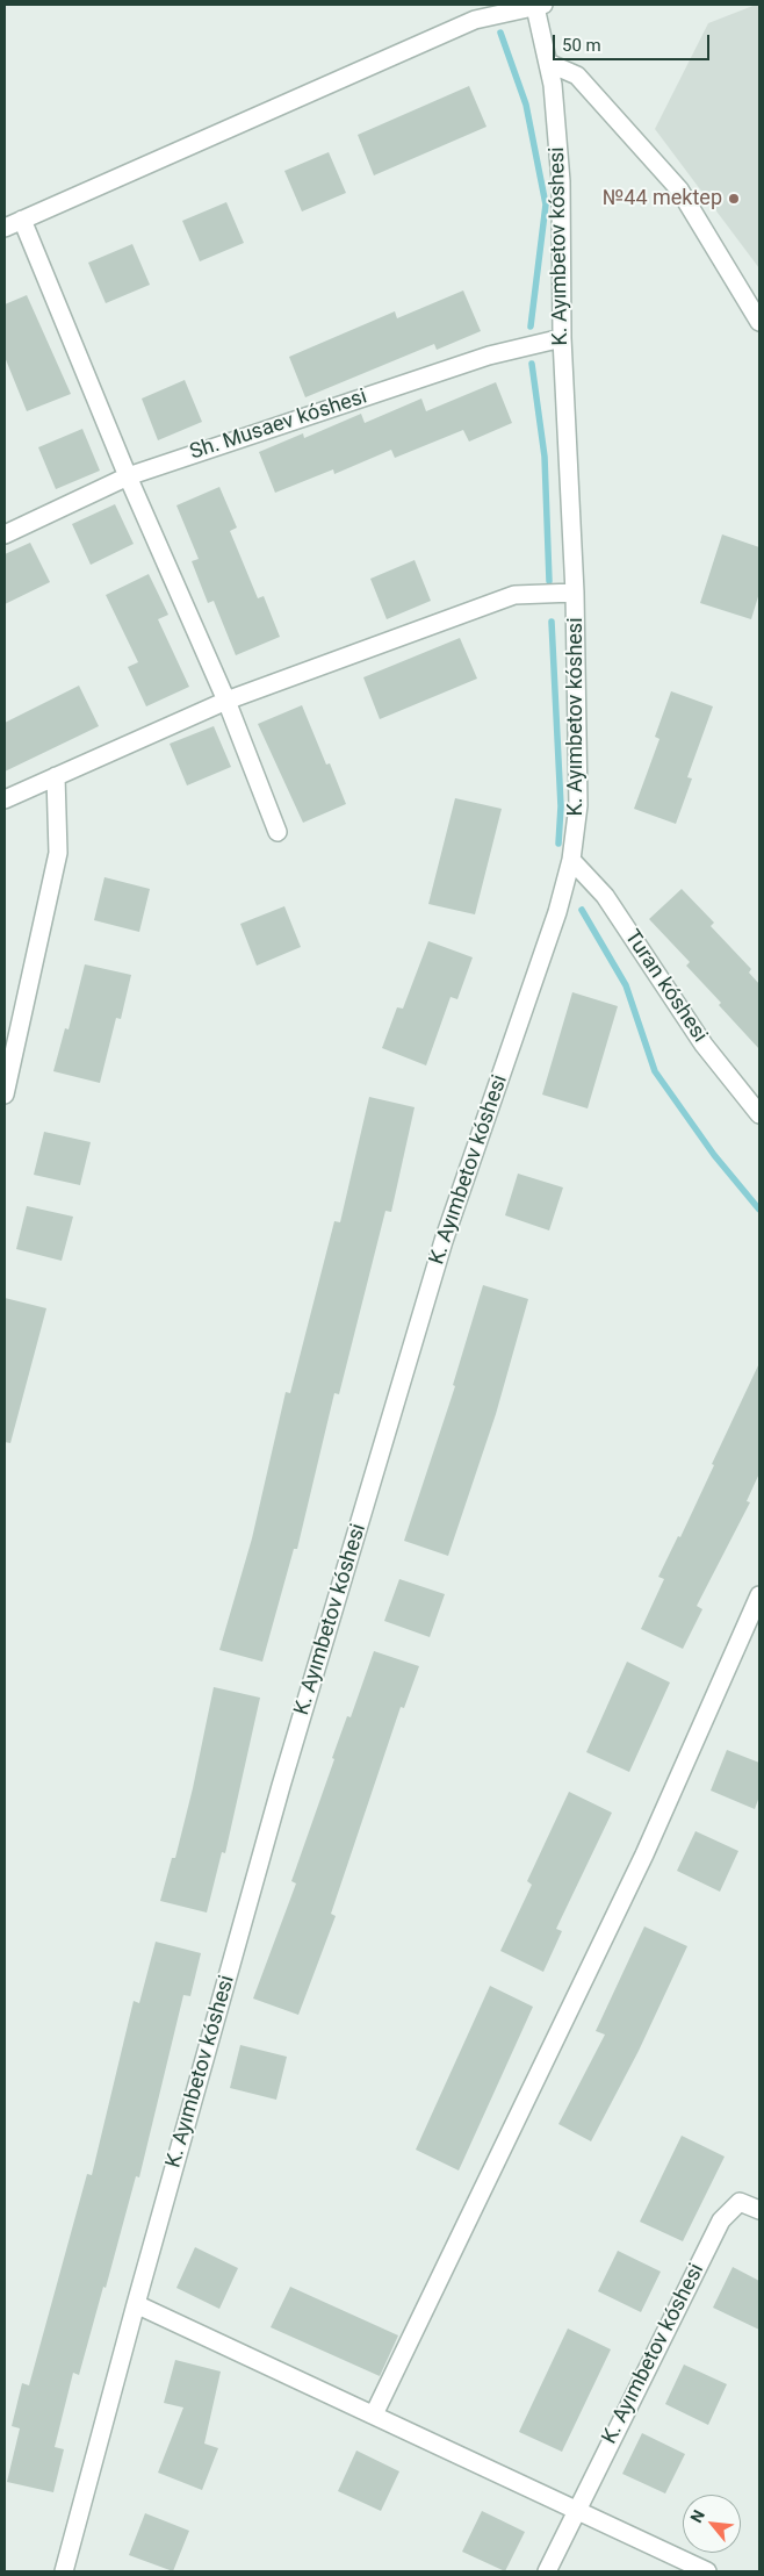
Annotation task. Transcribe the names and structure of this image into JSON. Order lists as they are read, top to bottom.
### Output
{
  "streets": {
    "street": ["K. Ayımbetov kóshesi", "Sh. Musaev kóshesi", "Turan kóshesi"]
  },
  "crossings": [
    ["K. Ayımbetov kóshesi", "Sh. Musaev kóshesi"],
    ["K. Ayımbetov kóshesi", "Turan kóshesi"]
  ],
  "places": ["№44 mektep"],
  "scale_bar": "50 m",
  "north": "top left"
}
